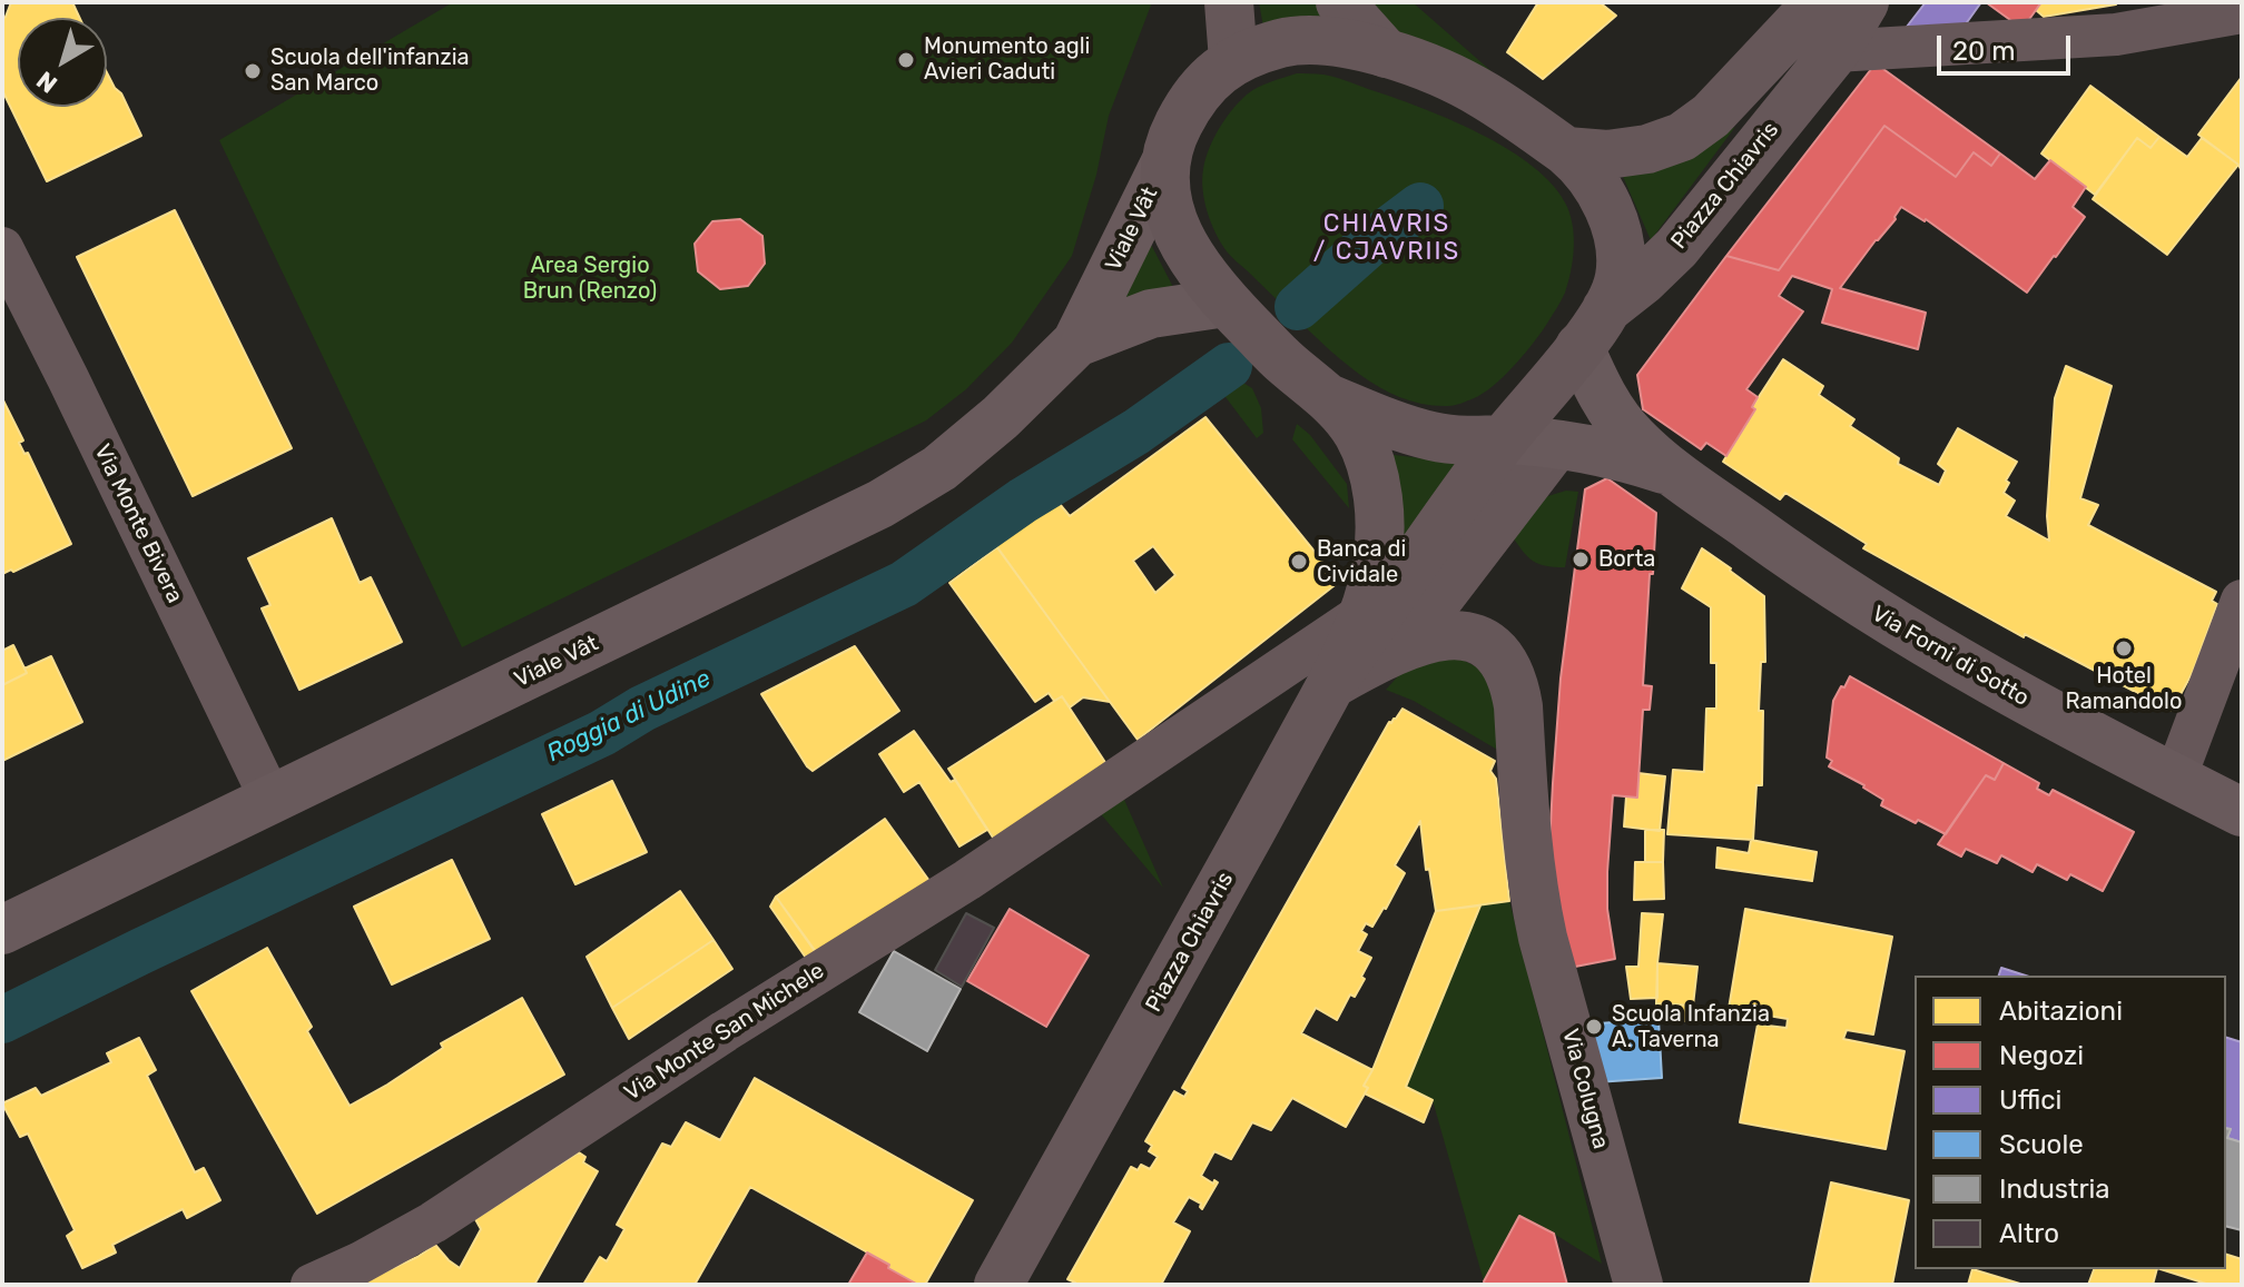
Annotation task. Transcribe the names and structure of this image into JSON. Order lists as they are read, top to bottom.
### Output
{
  "streets": {
    "main road": [
      "Piazza Chiavris",
      "Viale Vât",
      "Via Forni di Sotto",
      "Via Colugna"
    ],
    "street": ["Via Monte Bivera", "Via Monte San Michele"]
  },
  "crossings": [
    ["Piazza Chiavris", "Viale Vât"],
    ["Piazza Chiavris", "Via Forni di Sotto"],
    ["Piazza Chiavris", "Via Monte San Michele"],
    ["Viale Vât", "Via Monte Bivera"]
  ],
  "districts": ["CHIAVRIS / CJAVRIIS"],
  "water": ["Roggia di Udine"],
  "parks": ["Area Sergio Brun (Renzo)"],
  "places": [
    "Monumento agli Avieri Caduti",
    "Scuola dell'infanzia San Marco",
    "Borta",
    "Banca di Cividale",
    "Hotel Ramandolo",
    "Scuola Infanzia A. Taverna"
  ],
  "legend": [
    "Abitazioni",
    "Negozi",
    "Uffici",
    "Scuole",
    "Industria",
    "Altro"
  ],
  "scale_bar": "20 m",
  "north": "bottom left"
}
